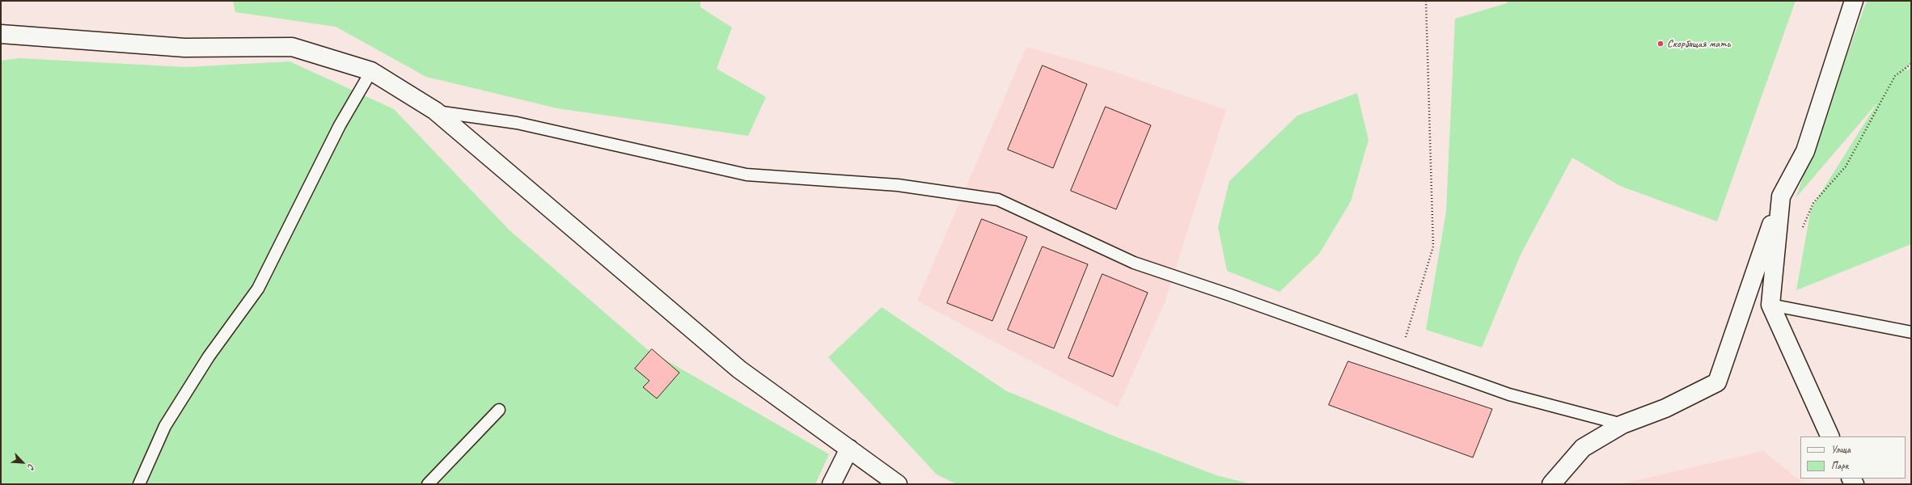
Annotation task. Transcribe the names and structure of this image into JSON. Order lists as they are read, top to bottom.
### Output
{
  "places": ["Скорбящая мать"],
  "legend": ["Улица", "Парк"],
  "north": "bottom right"
}
